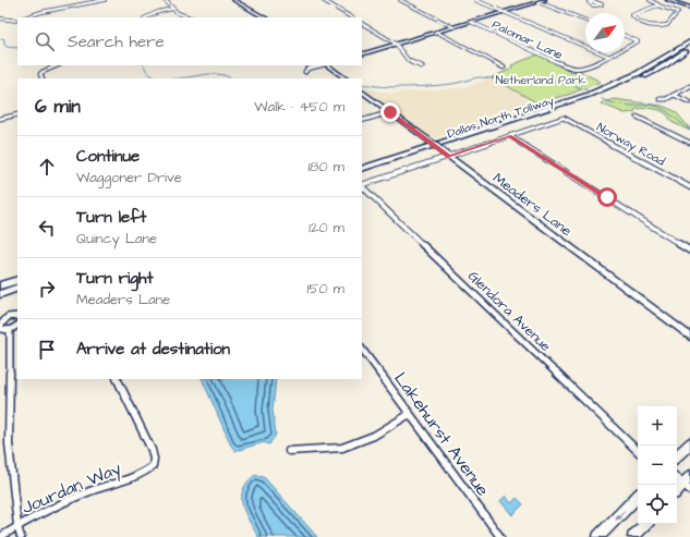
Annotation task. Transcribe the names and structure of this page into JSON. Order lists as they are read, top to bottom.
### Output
{
  "streets": {
    "highway": ["Dallas North Tollway"],
    "street": [
      "Palomar Lane",
      "Norway Road",
      "Meaders Lane",
      "Glendora Avenue",
      "Lakehurst Avenue",
      "Jourdan Way"
    ]
  },
  "parks": ["Netherland Park"],
  "north": "top right",
  "page": {
    "search": "Search here",
    "heading": ["6 min", "Walk · 450 m"],
    "list": [
      ["Continue", "Waggoner Drive", "180 m"],
      ["Turn left", "Quincy Lane", "120 m"],
      ["Turn right", "Meaders Lane", "150 m"],
      "Arrive at destination"
    ],
    "map_buttons": ["+", "−"]
  }
}
